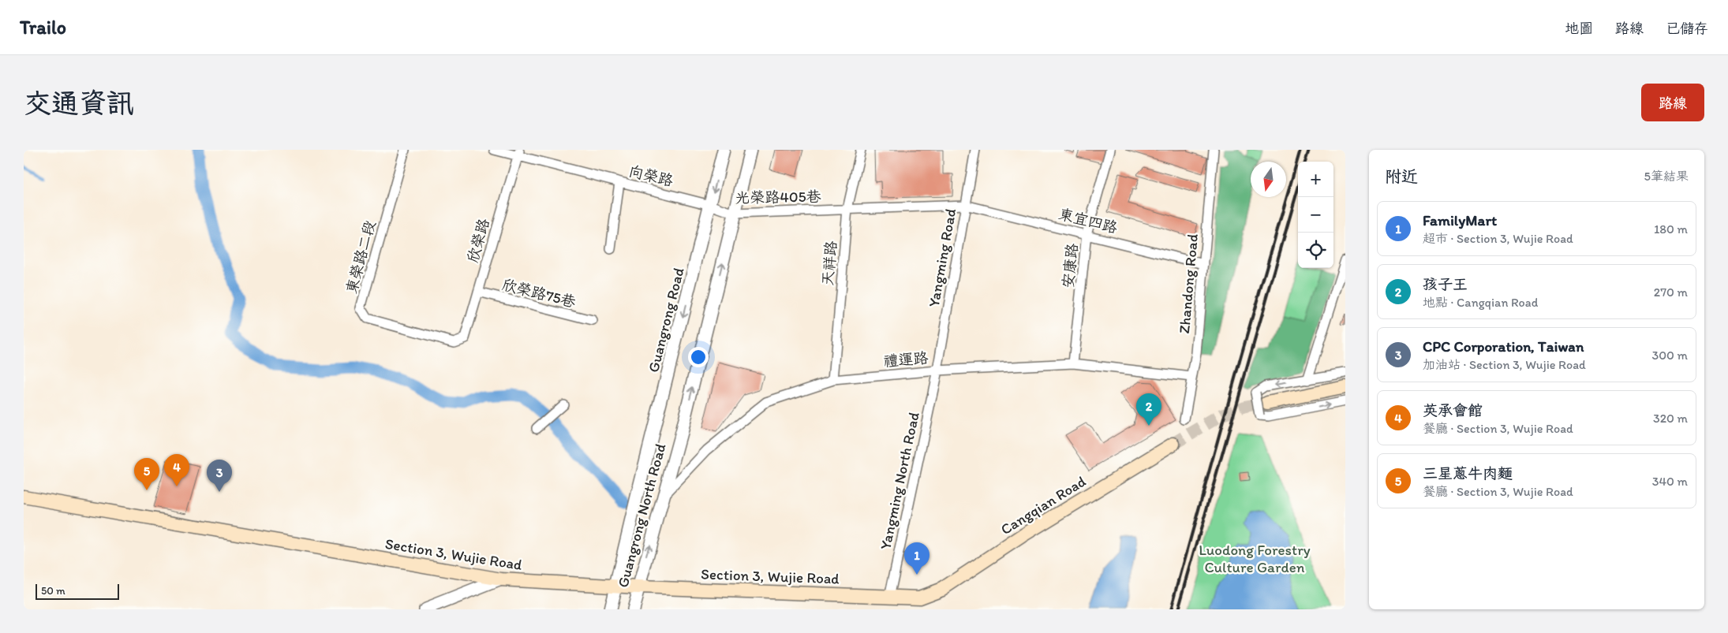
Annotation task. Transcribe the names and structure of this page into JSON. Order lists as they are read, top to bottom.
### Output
{
  "streets": {
    "main road": ["Cangqian Road", "Section 3, Wujie Road"],
    "street": [
      "向榮路",
      "光榮路405巷",
      "東宜四路",
      "欣榮路",
      "東榮路二段",
      "Yangming Road",
      "天祥路",
      "安康路",
      "Zhandong Road",
      "欣榮路75巷",
      "Guangrong Road",
      "禮運路",
      "Yangming North Road",
      "Guangrong North Road"
    ]
  },
  "crossings": [
    ["向榮路", "光榮路405巷"],
    ["向榮路", "欣榮路"],
    ["向榮路", "Guangrong Road"],
    ["光榮路405巷", "東宜四路"],
    ["光榮路405巷", "天祥路"],
    ["光榮路405巷", "Guangrong Road"],
    ["光榮路405巷", "Guangrong North Road"],
    ["東宜四路", "Yangming Road"],
    ["東宜四路", "天祥路"],
    ["東宜四路", "安康路"],
    ["東宜四路", "Zhandong Road"],
    ["欣榮路", "東榮路二段"],
    ["欣榮路", "欣榮路75巷"],
    ["Yangming Road", "禮運路"],
    ["Yangming Road", "Yangming North Road"],
    ["天祥路", "禮運路"],
    ["安康路", "禮運路"],
    ["Zhandong Road", "禮運路"],
    ["Guangrong Road", "Guangrong North Road"],
    ["禮運路", "Yangming North Road"],
    ["禮運路", "Guangrong North Road"],
    ["Yangming North Road", "Section 3, Wujie Road"],
    ["Cangqian Road", "Section 3, Wujie Road"],
    ["Guangrong North Road", "Section 3, Wujie Road"]
  ],
  "one_way": ["Guangrong North Road"],
  "parks": ["Luodong Forestry Culture Garden"],
  "scale_bar": "50 m",
  "north": "bottom",
  "page": {
    "header": "Trailo",
    "nav": ["地圖", "路線", "已儲存"],
    "buttons": "路線",
    "title": "交通資訊",
    "heading": ["附近", "5筆結果"],
    "map_buttons": ["+", "−"],
    "list": [
      {
        "mark": "1",
        "name": "FamilyMart",
        "note": "超市 · Section 3, Wujie Road",
        "value": "180 m"
      },
      {
        "mark": "2",
        "name": "孩子王",
        "note": "地點 · Cangqian Road",
        "value": "270 m"
      },
      {
        "mark": "3",
        "name": "CPC Corporation, Taiwan",
        "note": "加油站 · Section 3, Wujie Road",
        "value": "300 m"
      },
      {
        "mark": "4",
        "name": "英承會館",
        "note": "餐廳 · Section 3, Wujie Road",
        "value": "320 m"
      },
      {
        "mark": "5",
        "name": "三星蔥牛肉麵",
        "note": "餐廳 · Section 3, Wujie Road",
        "value": "340 m"
      }
    ],
    "pins": [
      "2",
      "4",
      "5",
      "3",
      "1"
    ],
    "scale": "50 m"
  }
}
